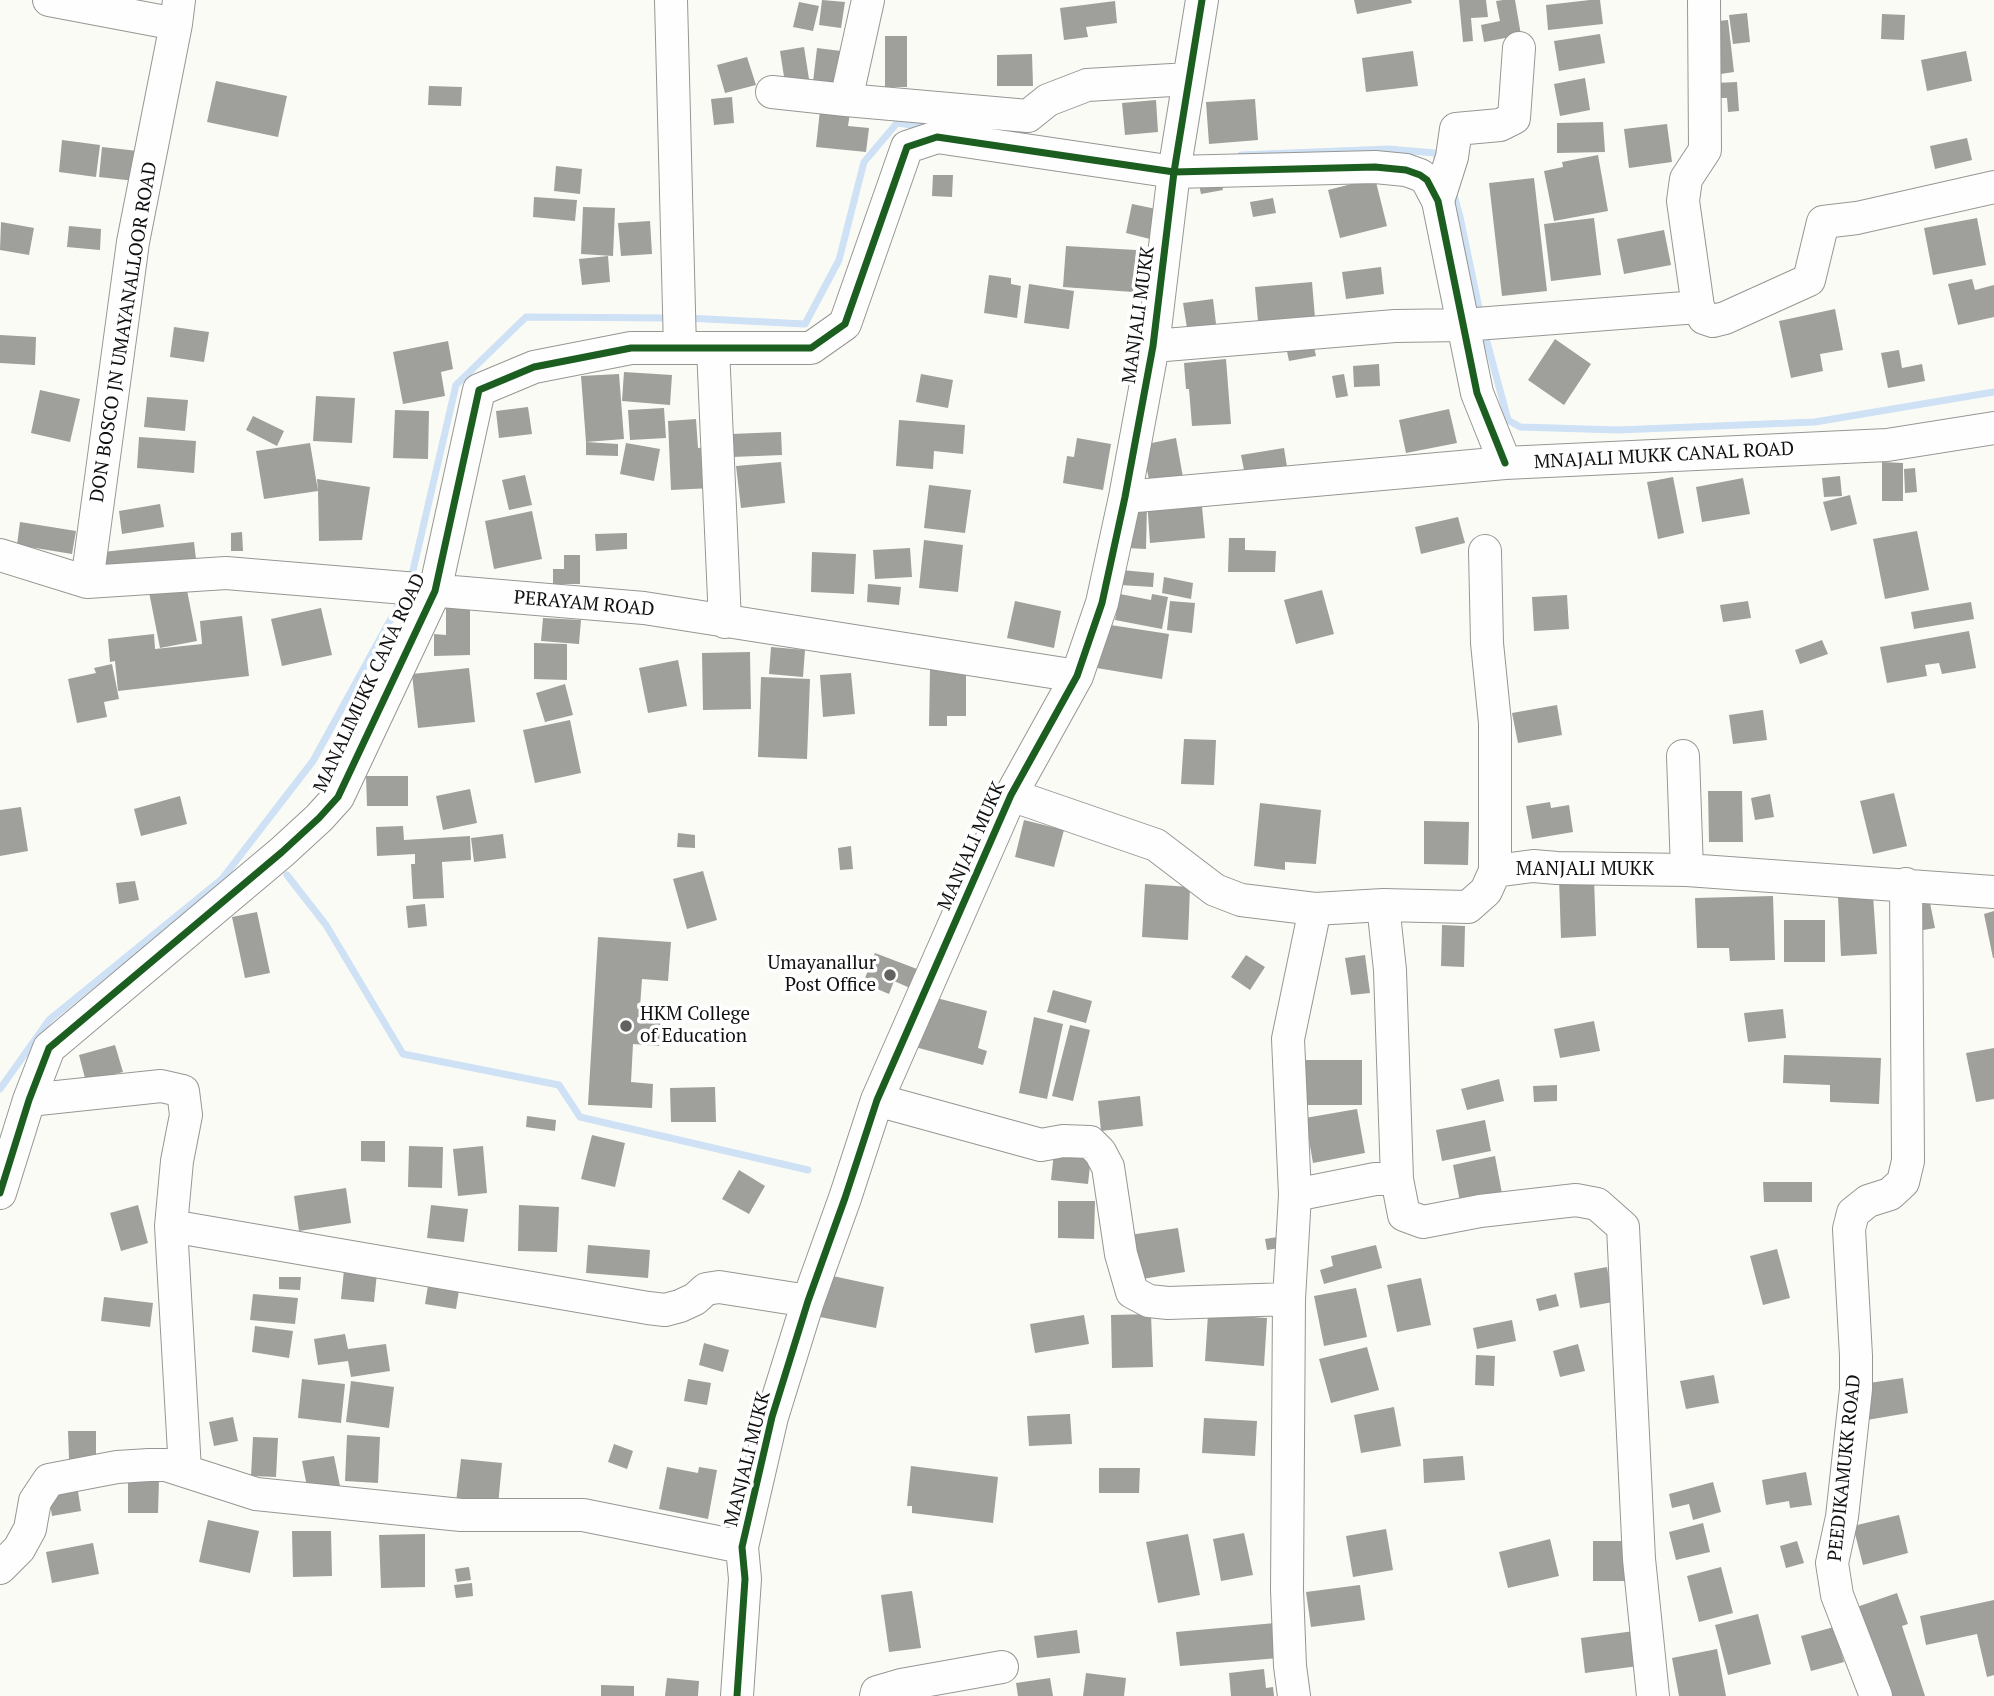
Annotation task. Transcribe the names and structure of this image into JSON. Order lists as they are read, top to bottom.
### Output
{
  "streets": {
    "street": [
      "MANJALI MUKK",
      "DON BOSCO JN UMAYANALLOOR ROAD",
      "MNAJALI MUKK CANAL ROAD",
      "PERAYAM ROAD",
      "MANALIMUKK CANA ROAD",
      "PEEDIKAMUKK ROAD"
    ]
  },
  "crossings": [
    ["MANJALI MUKK", "MNAJALI MUKK CANAL ROAD"],
    ["MANJALI MUKK", "PERAYAM ROAD"],
    ["MANJALI MUKK", "MANALIMUKK CANA ROAD"],
    ["MANJALI MUKK", "PEEDIKAMUKK ROAD"],
    ["DON BOSCO JN UMAYANALLOOR ROAD", "PERAYAM ROAD"],
    ["PERAYAM ROAD", "MANALIMUKK CANA ROAD"]
  ],
  "places": ["Umayanallur Post Office", "HKM College of Education"]
}
